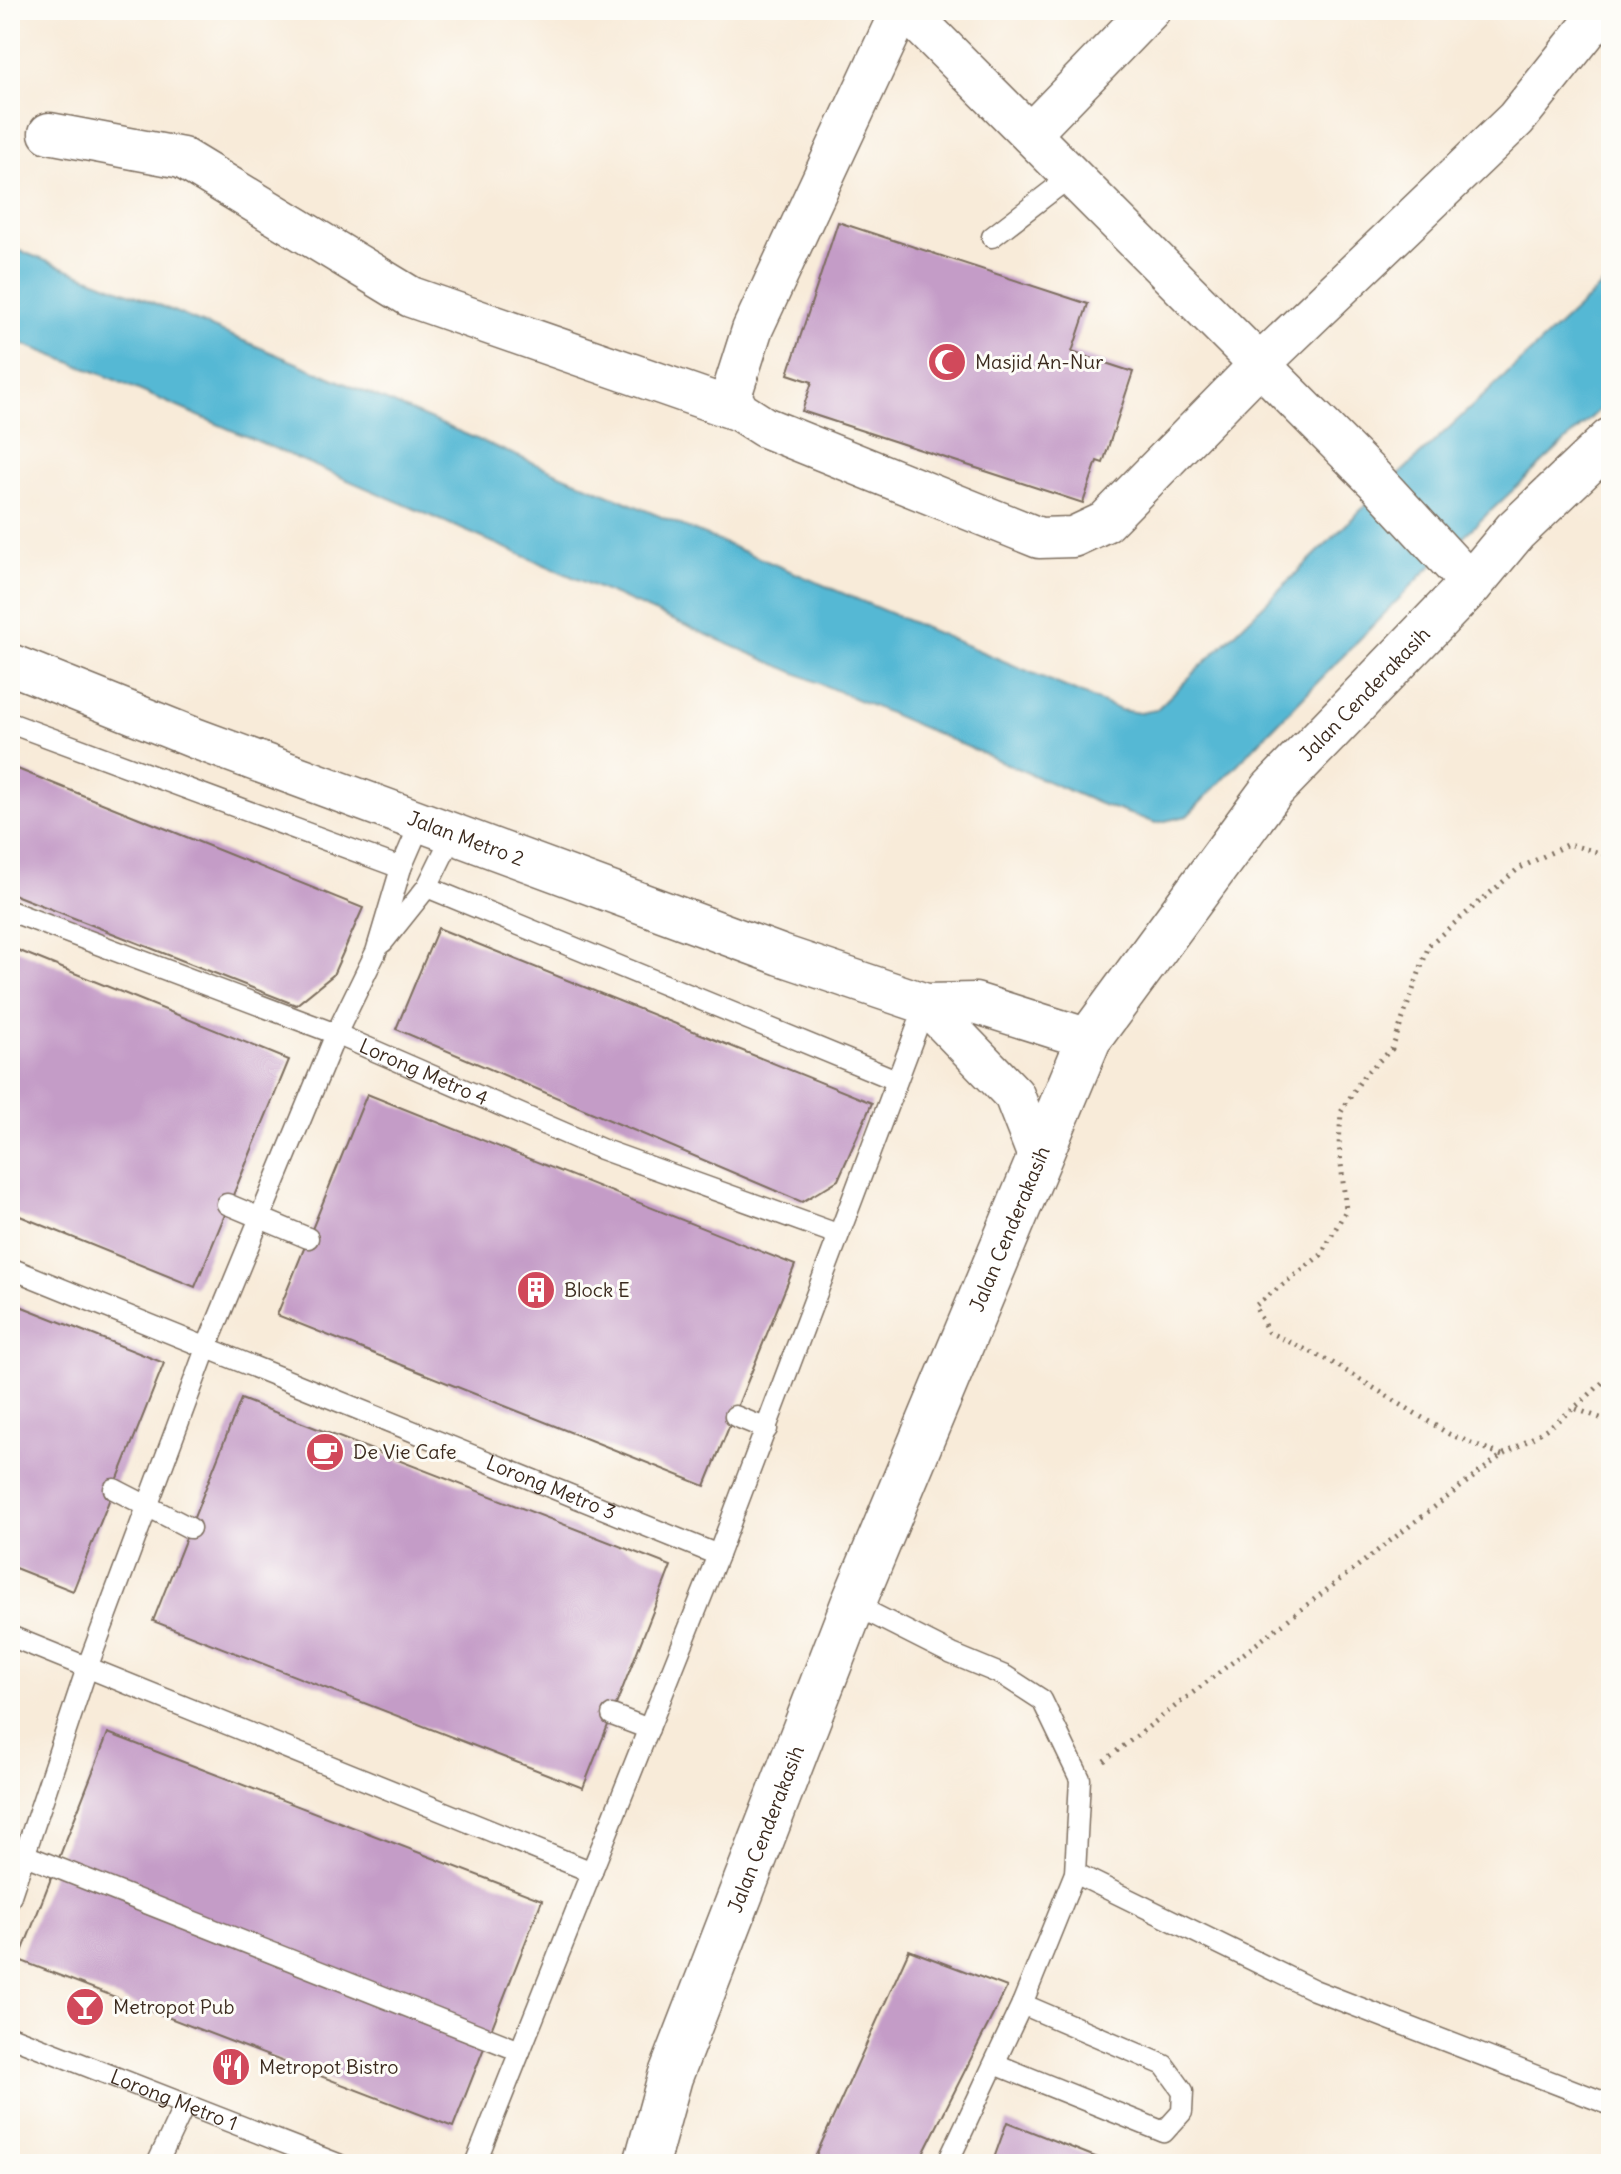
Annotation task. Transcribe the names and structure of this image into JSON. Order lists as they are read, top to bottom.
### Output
{
  "streets": {
    "street": ["Jalan Cenderakasih", "Jalan Metro 2"],
    "lane": ["Lorong Metro 4", "Lorong Metro 3", "Lorong Metro 1"]
  },
  "crossings": [
    ["Jalan Cenderakasih", "Jalan Metro 2"]
  ],
  "places": {
    "mosque": ["Masjid An-Nur"],
    "building": ["Block E"],
    "cafe": ["De Vie Cafe"],
    "bar": ["Metropot Pub"],
    "restaurant": ["Metropot Bistro"]
  }
}
